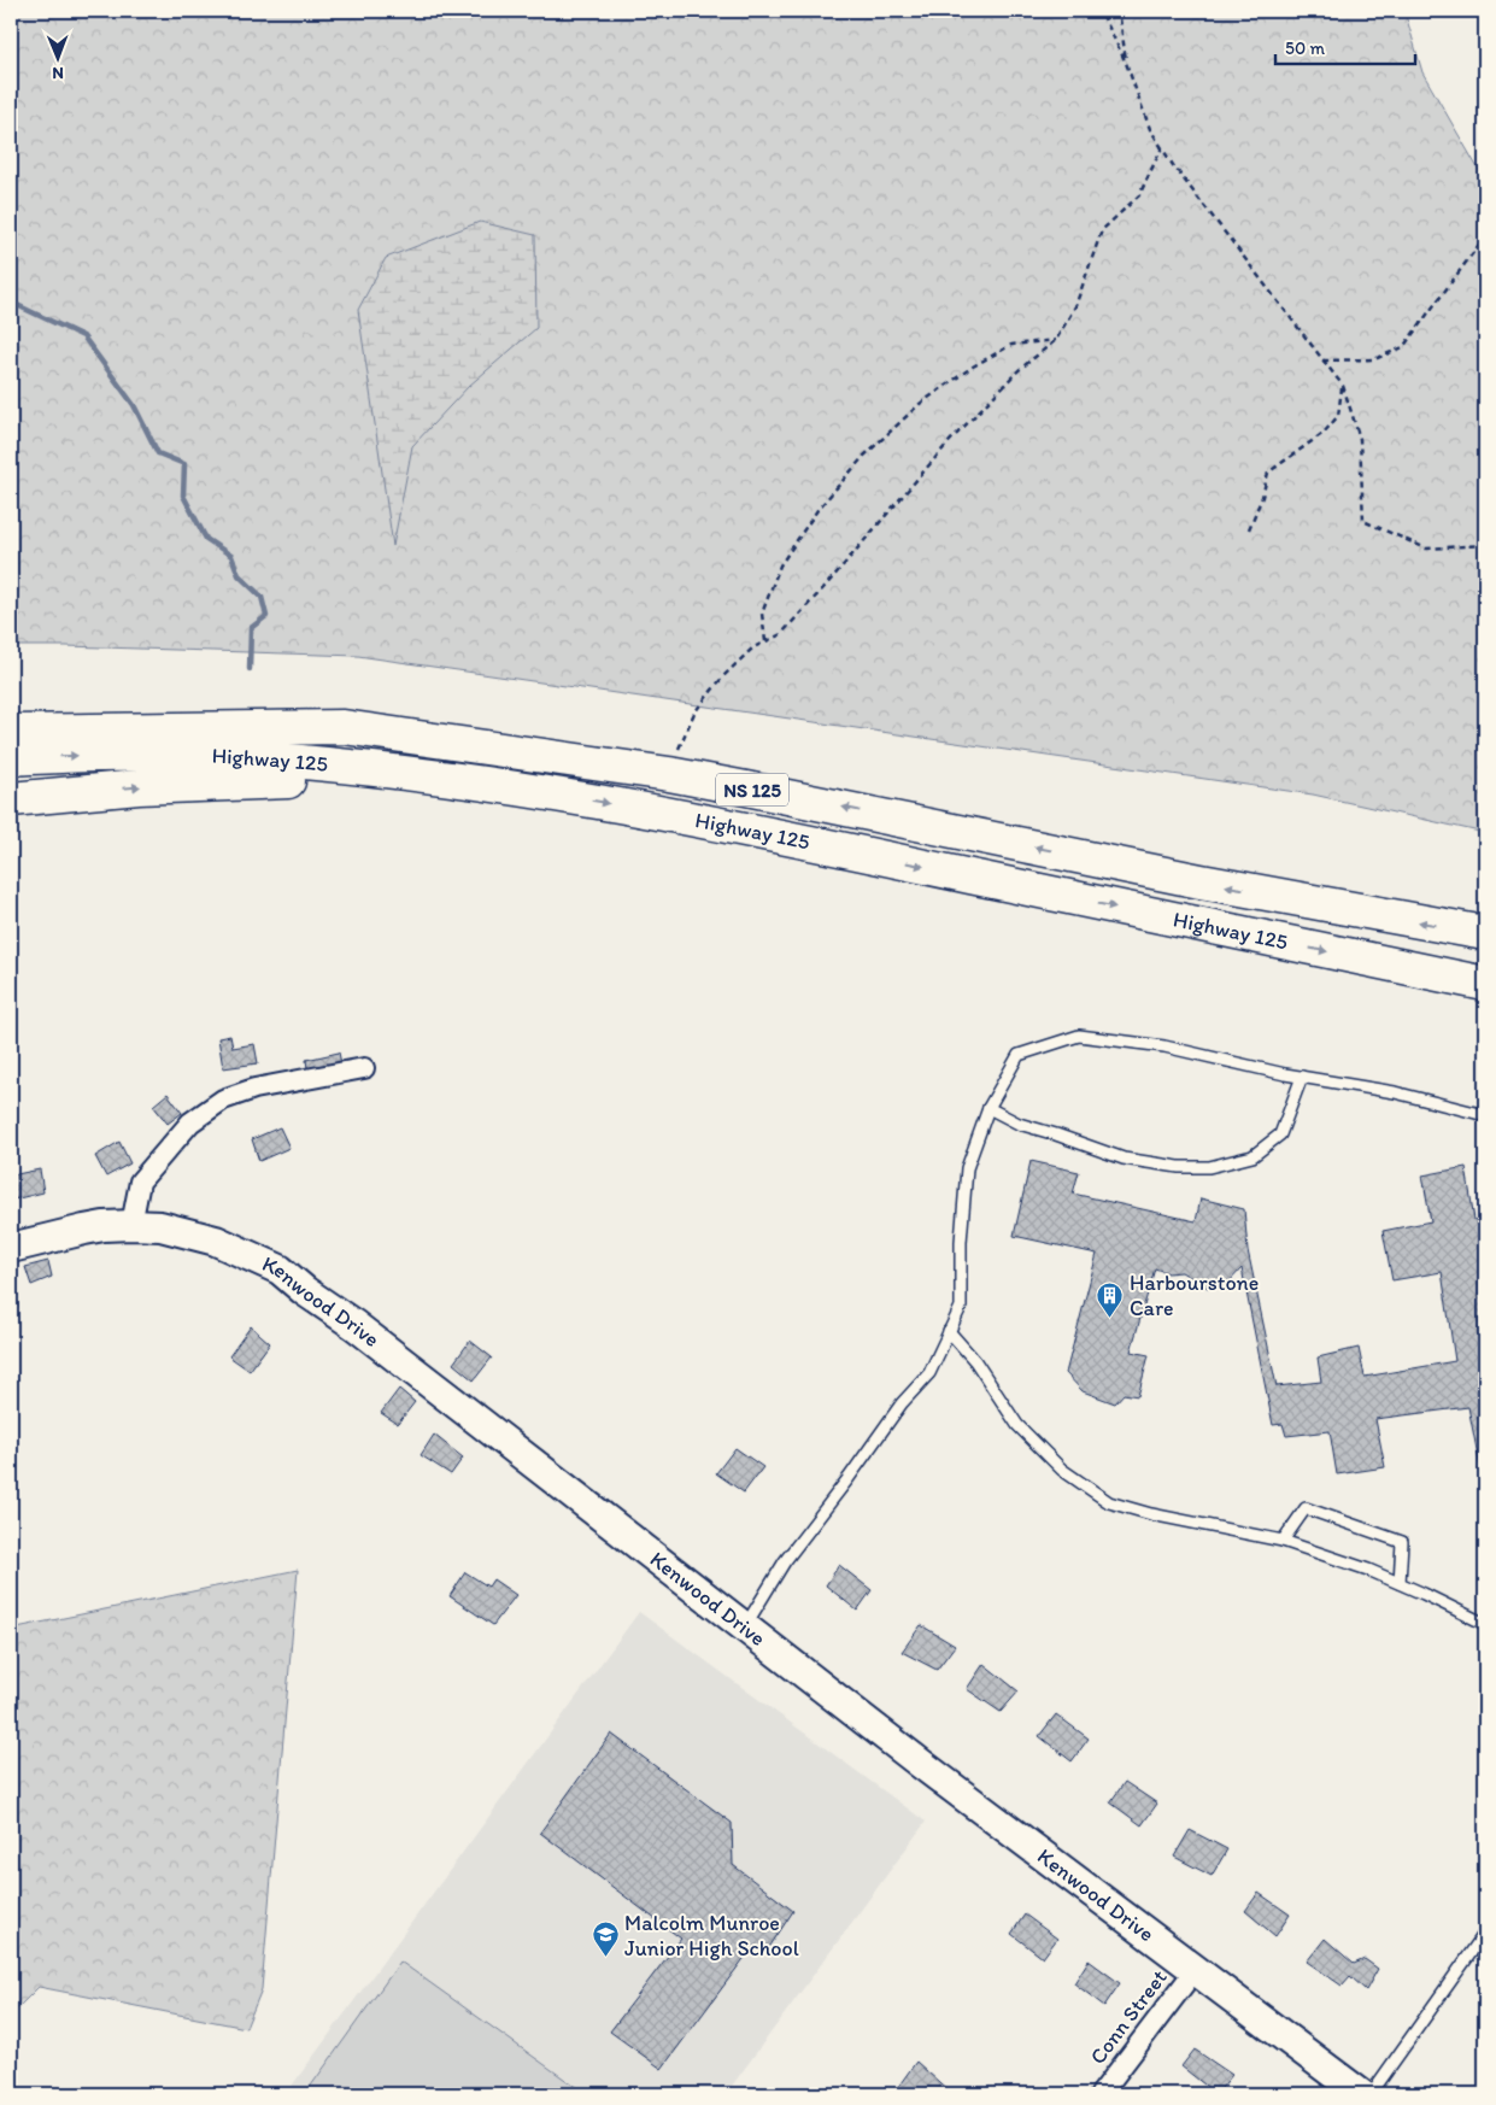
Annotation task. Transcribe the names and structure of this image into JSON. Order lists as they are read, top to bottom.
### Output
{
  "streets": {
    "highway": ["Highway 125", "NS 125"],
    "street": ["Kenwood Drive", "Conn Street"]
  },
  "crossings": [
    ["Kenwood Drive", "Conn Street"]
  ],
  "places": {
    "building": ["Harbourstone Care"],
    "school or university": ["Malcolm Munroe Junior High School"]
  },
  "scale_bar": "50 m",
  "north": "bottom"
}
